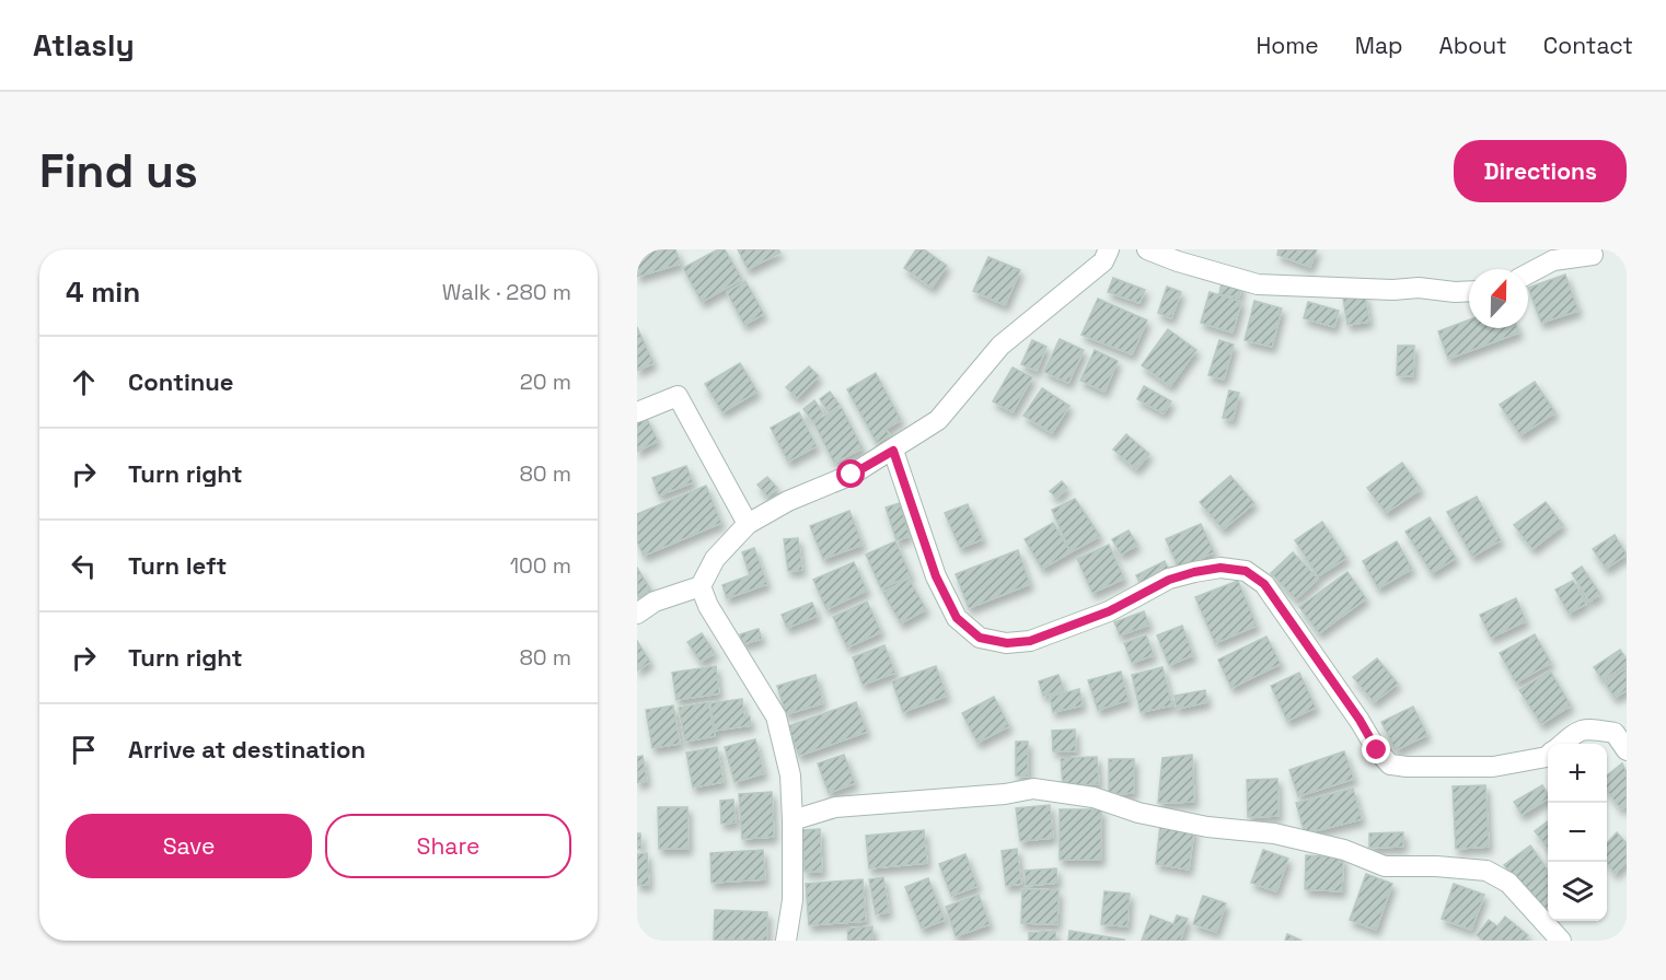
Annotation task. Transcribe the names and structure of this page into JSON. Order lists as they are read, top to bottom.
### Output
{
  "north": "top",
  "page": {
    "header": "Atlasly",
    "nav": [
      "Home",
      "Map",
      "About",
      "Contact"
    ],
    "buttons": [
      "Directions",
      ["Save", "Share"]
    ],
    "title": "Find us",
    "heading": ["4 min", "Walk · 280 m"],
    "list": [
      ["Continue", "20 m"],
      ["Turn right", "80 m"],
      ["Turn left", "100 m"],
      ["Turn right", "80 m"],
      "Arrive at destination"
    ],
    "map_buttons": ["+", "−"]
  }
}
